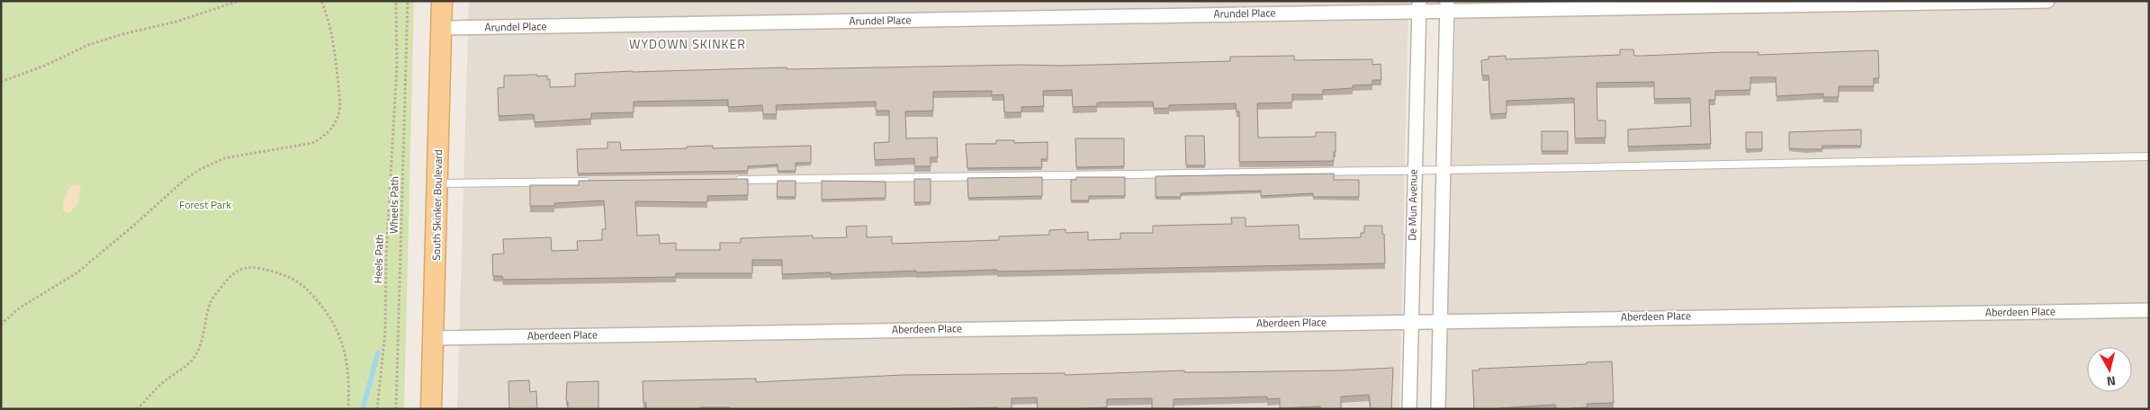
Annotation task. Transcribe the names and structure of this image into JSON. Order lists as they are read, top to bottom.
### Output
{
  "streets": {
    "main road": ["South Skinker Boulevard"],
    "street": ["Arundel Place", "De Mun Avenue", "Aberdeen Place"],
    "path": ["Wheels Path", "Heels Path"]
  },
  "crossings": [
    ["Arundel Place", "South Skinker Boulevard"],
    ["Arundel Place", "De Mun Avenue"],
    ["South Skinker Boulevard", "Aberdeen Place"],
    ["De Mun Avenue", "Aberdeen Place"]
  ],
  "districts": ["WYDOWN SKINKER"],
  "parks": ["Forest Park"],
  "north": "bottom"
}
